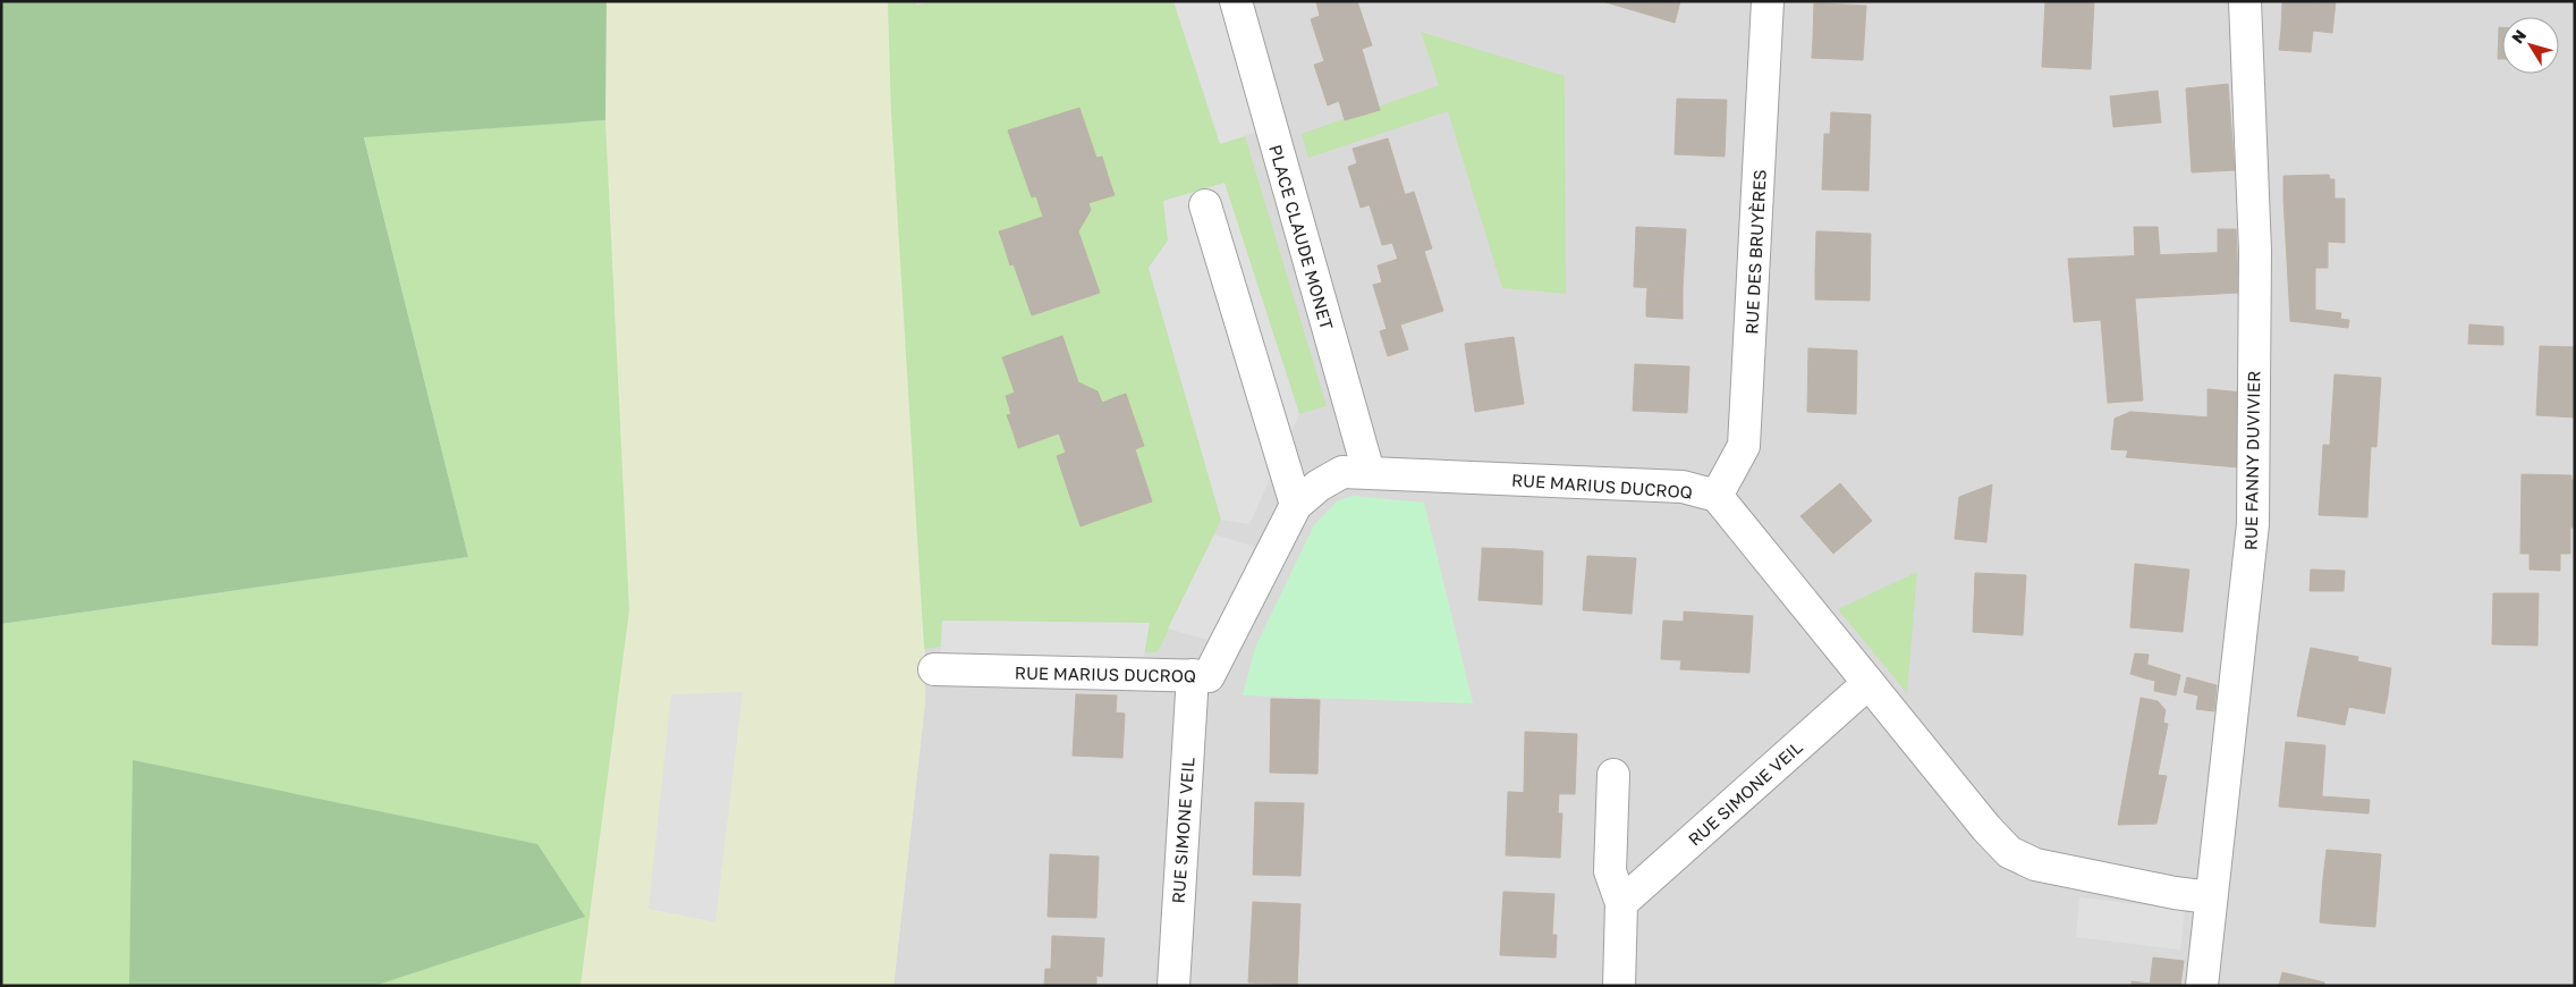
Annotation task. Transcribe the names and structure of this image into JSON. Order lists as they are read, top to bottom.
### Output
{
  "streets": {
    "street": [
      "PLACE CLAUDE MONET",
      "RUE DES BRUYÈRES",
      "RUE FANNY DUVIVIER",
      "RUE MARIUS DUCROQ",
      "RUE SIMONE VEIL"
    ]
  },
  "crossings": [
    ["PLACE CLAUDE MONET", "RUE MARIUS DUCROQ"],
    ["RUE DES BRUYÈRES", "RUE MARIUS DUCROQ"],
    ["RUE FANNY DUVIVIER", "RUE MARIUS DUCROQ"],
    ["RUE MARIUS DUCROQ", "RUE SIMONE VEIL"]
  ],
  "north": "top left"
}
